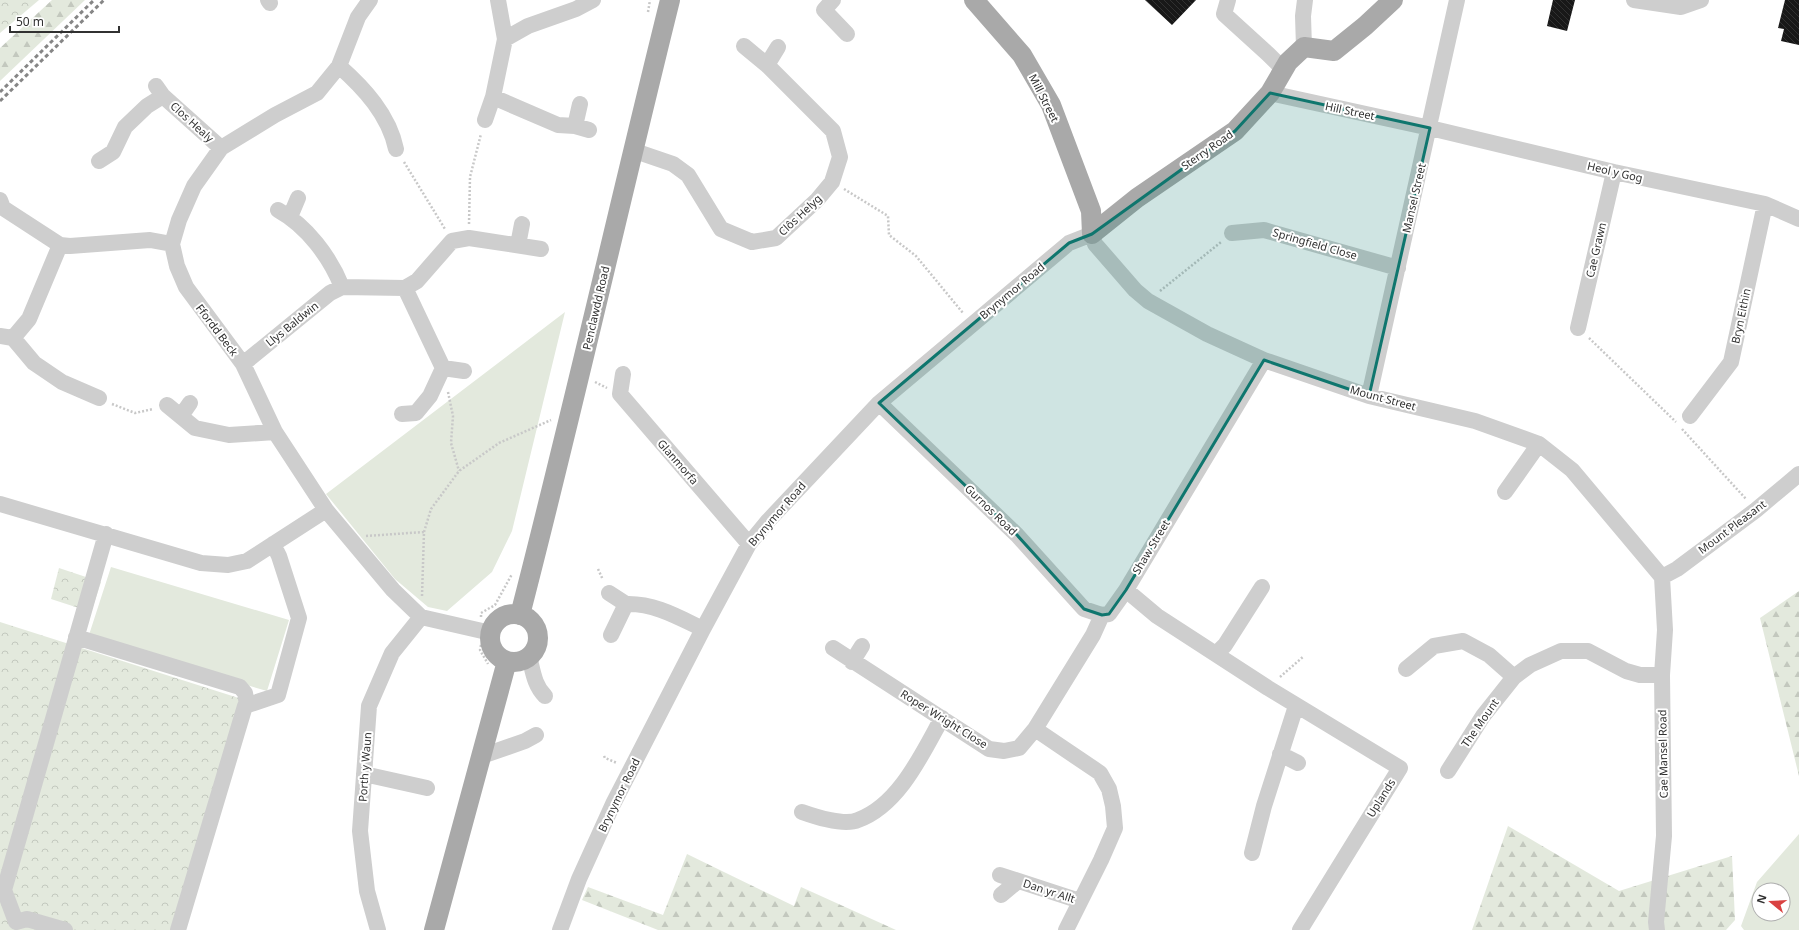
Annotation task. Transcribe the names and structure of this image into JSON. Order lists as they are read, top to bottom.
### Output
{
  "streets": {
    "main road": ["Mill Street", "Sterry Road", "Penclawdd Road"],
    "street": [
      "Hill Street",
      "Clos Healy",
      "Heol y Gog",
      "Mansel Street",
      "Clôs Helyg",
      "Springfield Close",
      "Cae Grawn",
      "Brynymor Road",
      "Bryn Eithin",
      "Llys Baldwin",
      "Ffordd Beck",
      "Mount Street",
      "Glanmorfa",
      "Gurnos Road",
      "Mount Pleasant",
      "Shaw Street",
      "Roper Wright Close",
      "The Mount",
      "Cae Mansel Road",
      "Porth y Waun",
      "Uplands",
      "Dan yr Allt"
    ]
  },
  "crossings": [
    ["Mill Street", "Sterry Road"],
    ["Mill Street", "Brynymor Road"],
    ["Mill Street", "Mount Street"],
    ["Hill Street", "Sterry Road"],
    ["Hill Street", "Heol y Gog"],
    ["Hill Street", "Mansel Street"],
    ["Clos Healy", "Ffordd Beck"],
    ["Sterry Road", "Brynymor Road"],
    ["Sterry Road", "Mount Street"],
    ["Heol y Gog", "Mansel Street"],
    ["Heol y Gog", "Cae Grawn"],
    ["Heol y Gog", "Bryn Eithin"],
    ["Mansel Street", "Springfield Close"],
    ["Mansel Street", "Mount Street"],
    ["Clôs Helyg", "Penclawdd Road"],
    ["Brynymor Road", "Mount Street"],
    ["Brynymor Road", "Glanmorfa"],
    ["Brynymor Road", "Gurnos Road"],
    ["Llys Baldwin", "Ffordd Beck"],
    ["Ffordd Beck", "Porth y Waun"],
    ["Mount Street", "Mount Pleasant"],
    ["Mount Street", "Shaw Street"],
    ["Mount Street", "Cae Mansel Road"],
    ["Gurnos Road", "Shaw Street"],
    ["Mount Pleasant", "Cae Mansel Road"],
    ["Shaw Street", "Roper Wright Close"],
    ["Shaw Street", "Uplands"],
    ["The Mount", "Cae Mansel Road"]
  ],
  "scale_bar": "50 m",
  "north": "left"
}
